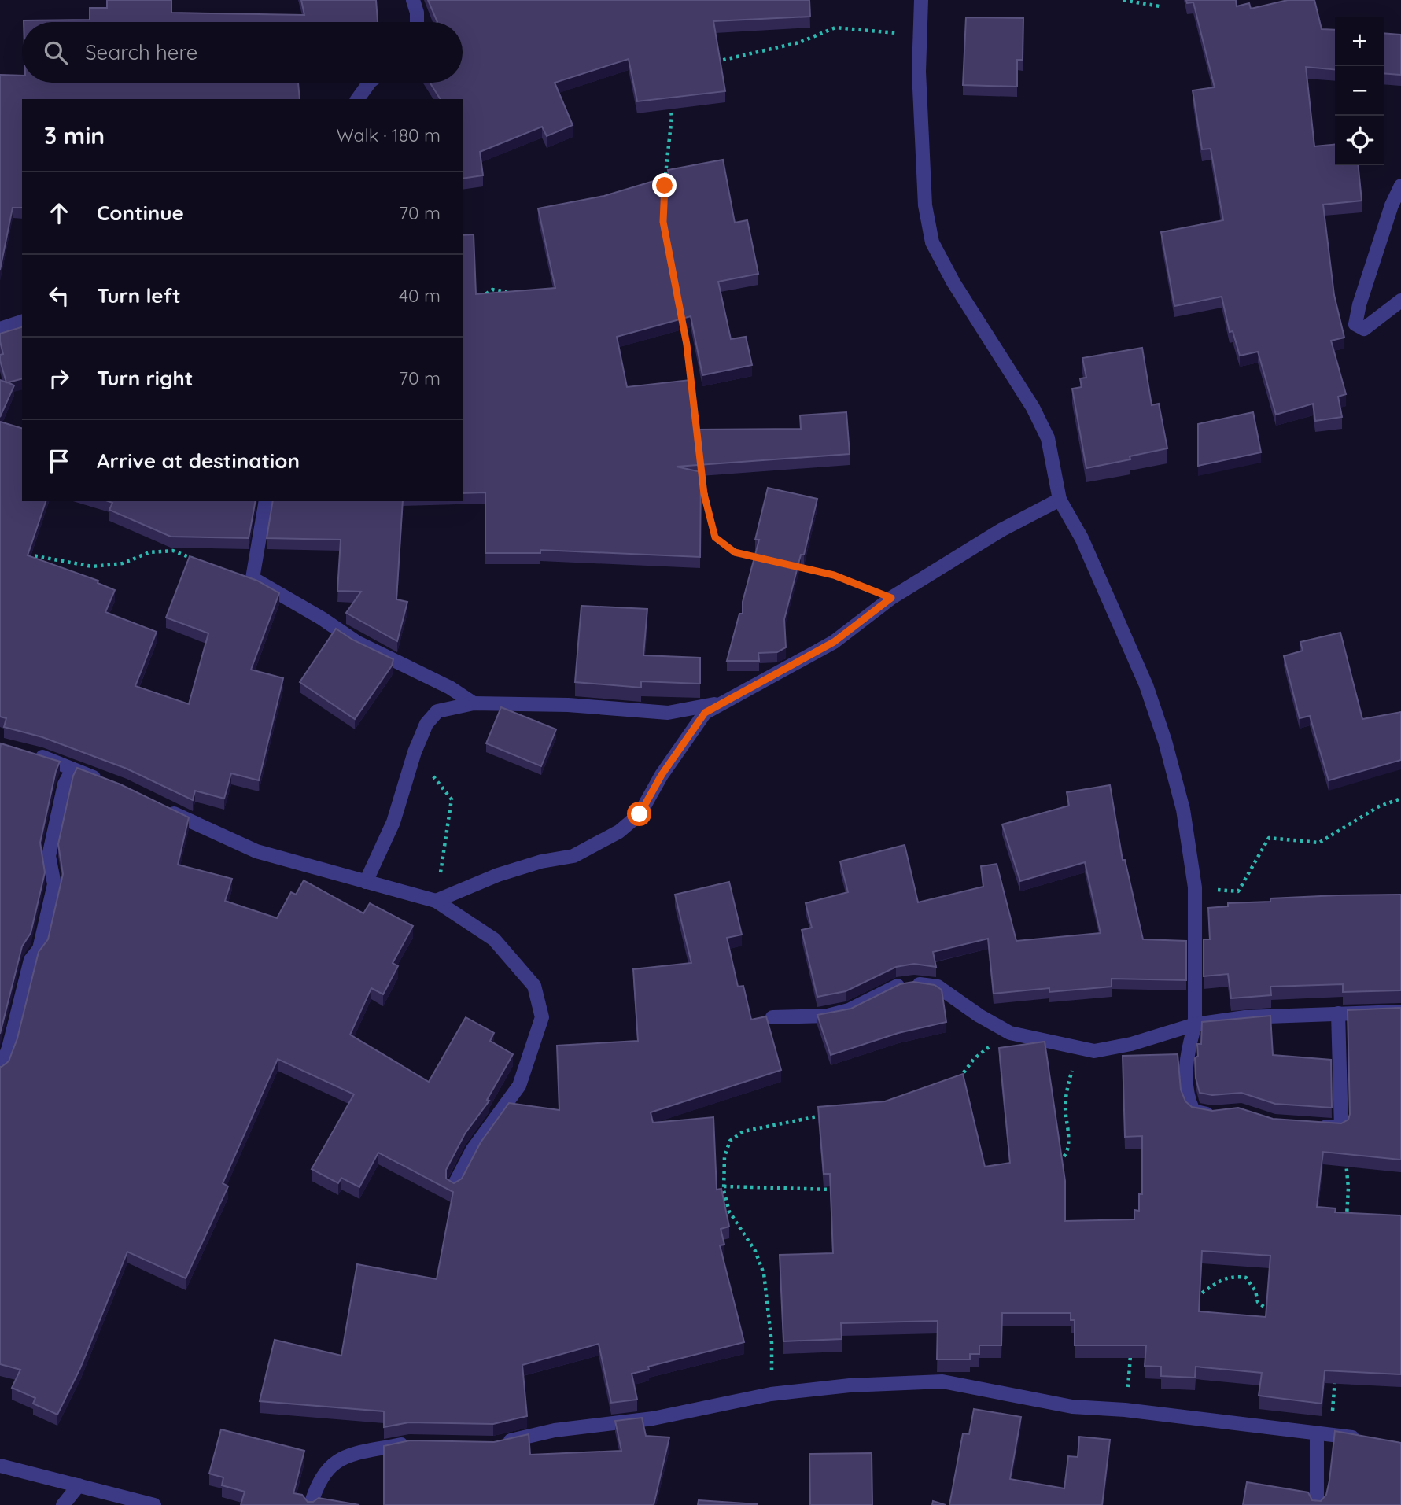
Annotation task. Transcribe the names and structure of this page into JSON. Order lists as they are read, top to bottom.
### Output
{
  "page": {
    "map_buttons": ["+", "−"],
    "search": "Search here",
    "heading": ["3 min", "Walk · 180 m"],
    "list": [
      ["Continue", "70 m"],
      ["Turn left", "40 m"],
      ["Turn right", "70 m"],
      "Arrive at destination"
    ]
  }
}
